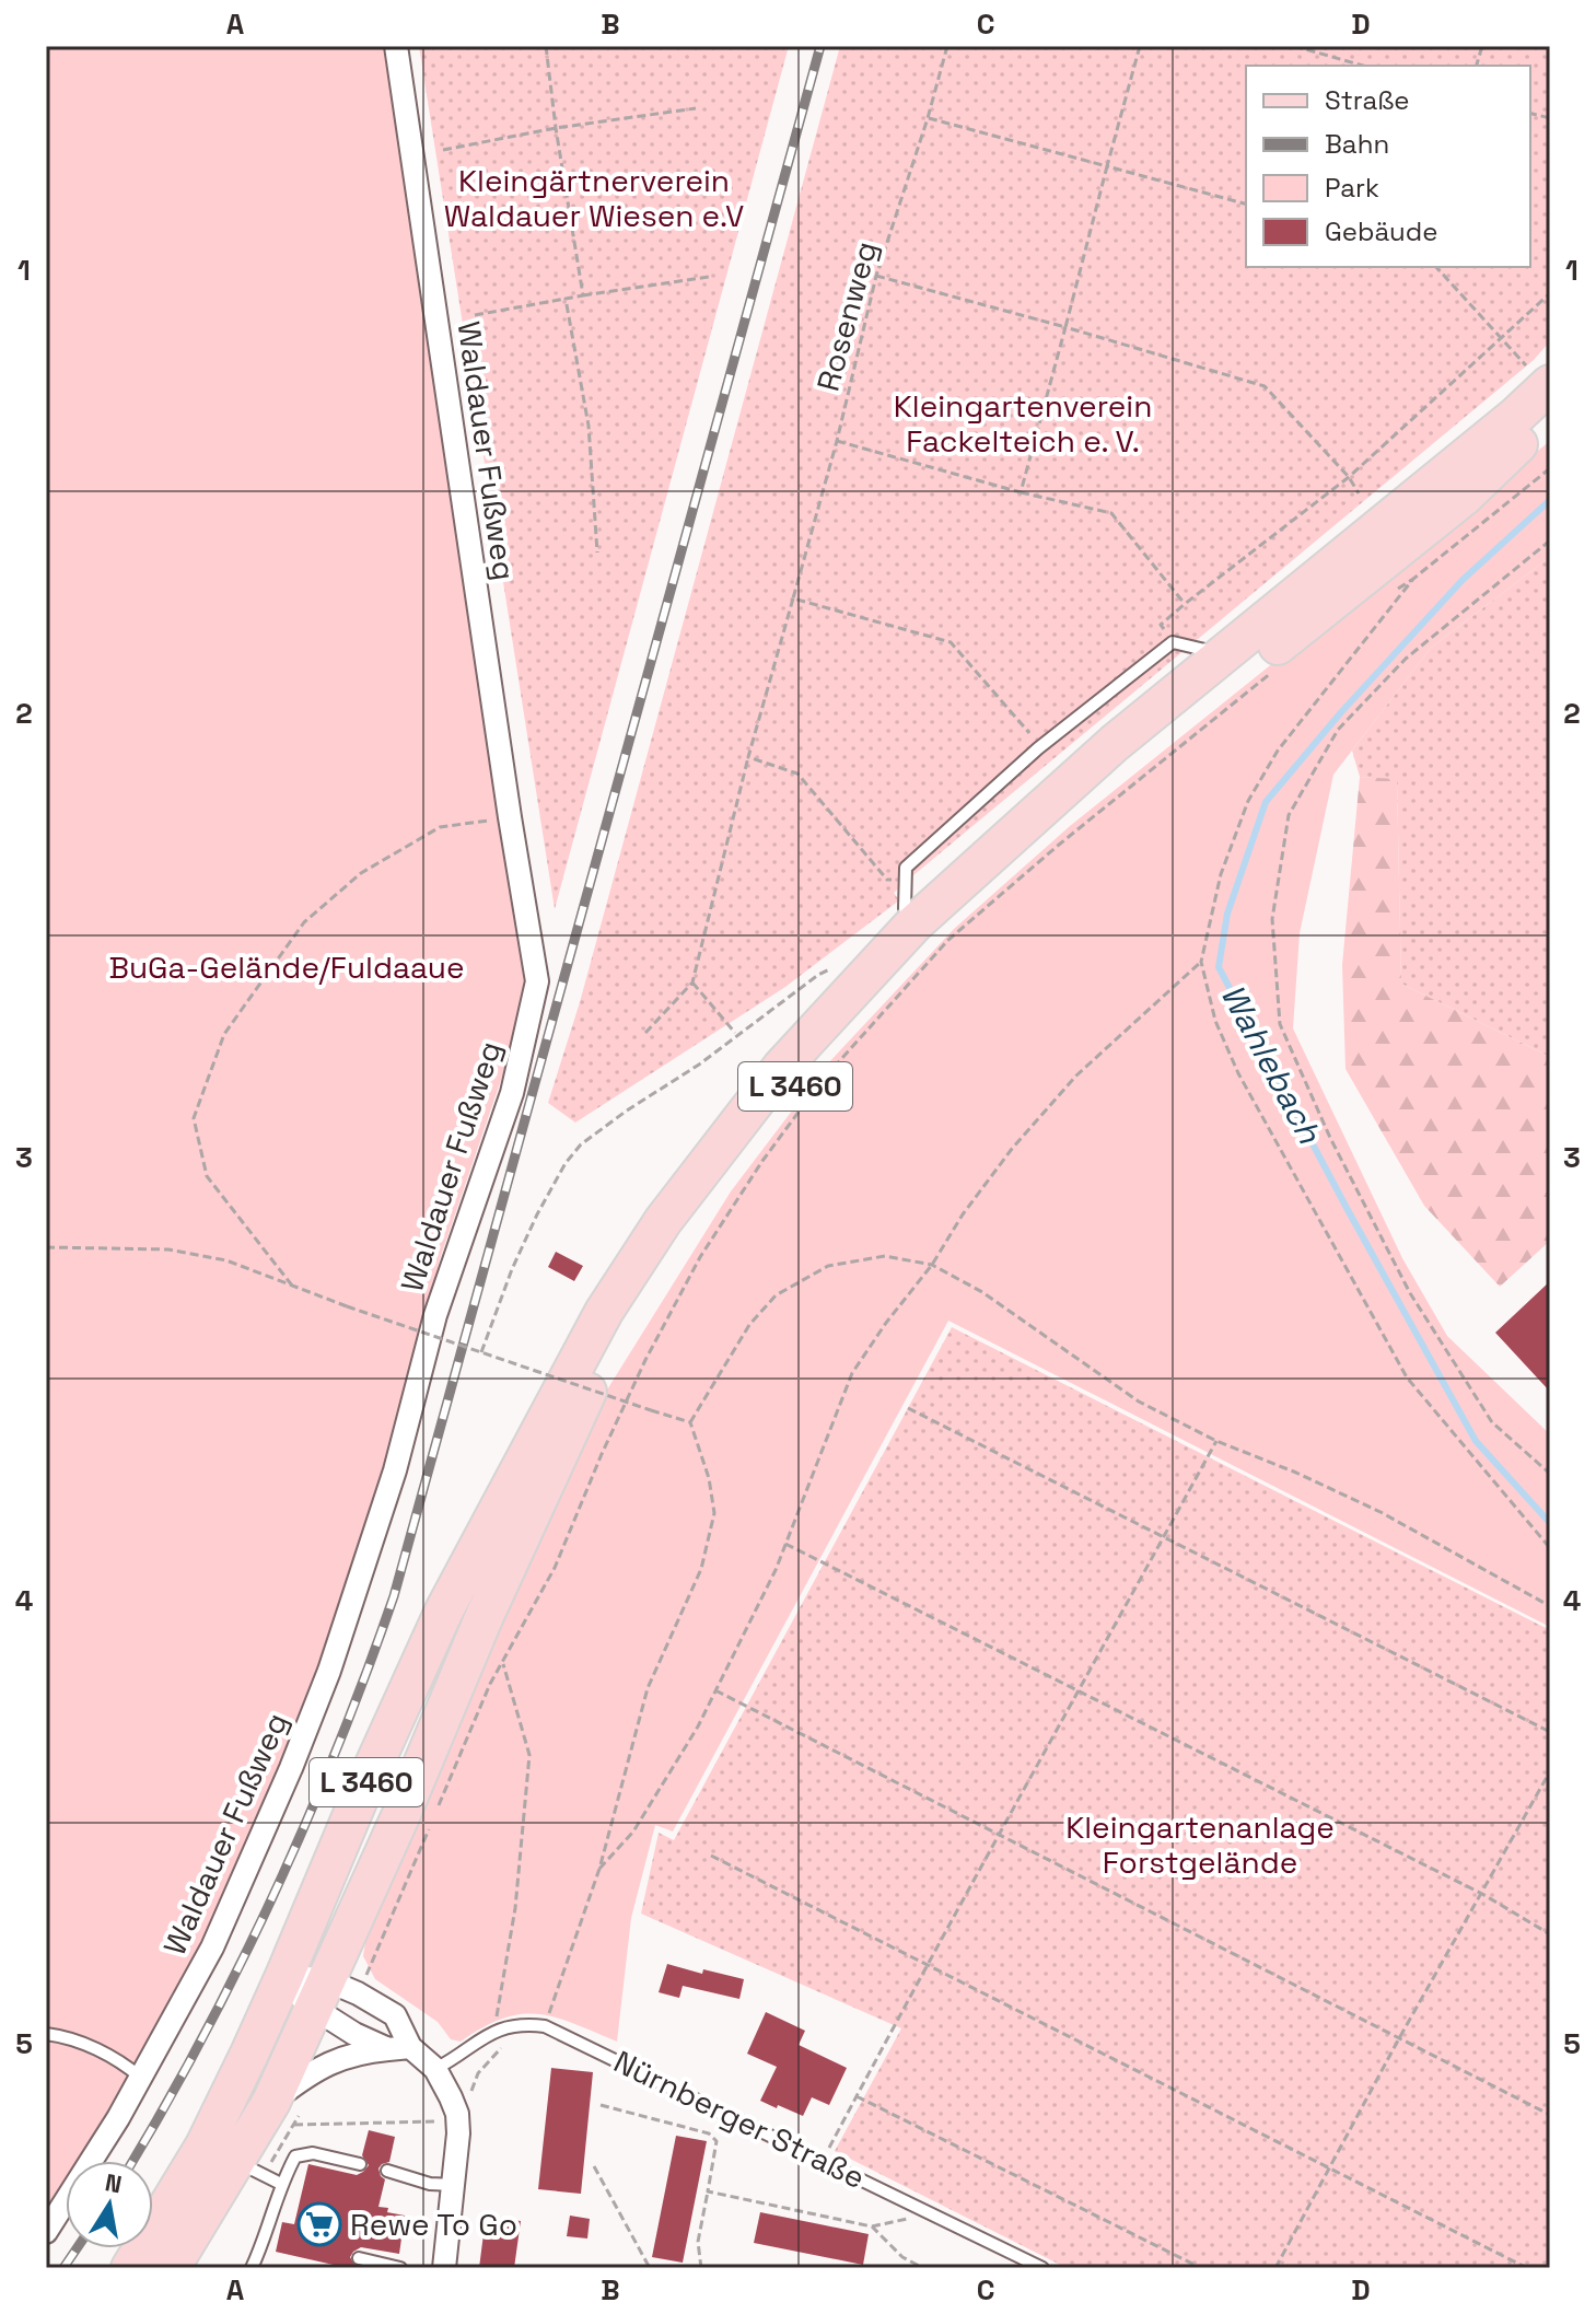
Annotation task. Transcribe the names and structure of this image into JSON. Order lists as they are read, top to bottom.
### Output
{
  "streets": {
    "main road": ["L 3460"],
    "street": ["Waldauer Fußweg"],
    "lane": ["Nürnberger Straße"],
    "path": ["Rosenweg"]
  },
  "water": ["Wahlebach"],
  "parks": [
    "Kleingärtnerverein Waldauer Wiesen e.V",
    "Kleingartenverein Fackelteich e. V.",
    "BuGa-Gelände/Fuldaaue",
    "Kleingartenanlage Forstgelände"
  ],
  "places": {
    "supermarket": ["Rewe To Go"]
  },
  "legend": [
    "Straße",
    "Bahn",
    "Park",
    "Gebäude"
  ],
  "north": "top",
  "grid": {
    "columns": [
      "A",
      "B",
      "C",
      "D"
    ],
    "rows": [
      "1",
      "2",
      "3",
      "4",
      "5"
    ]
  }
}
